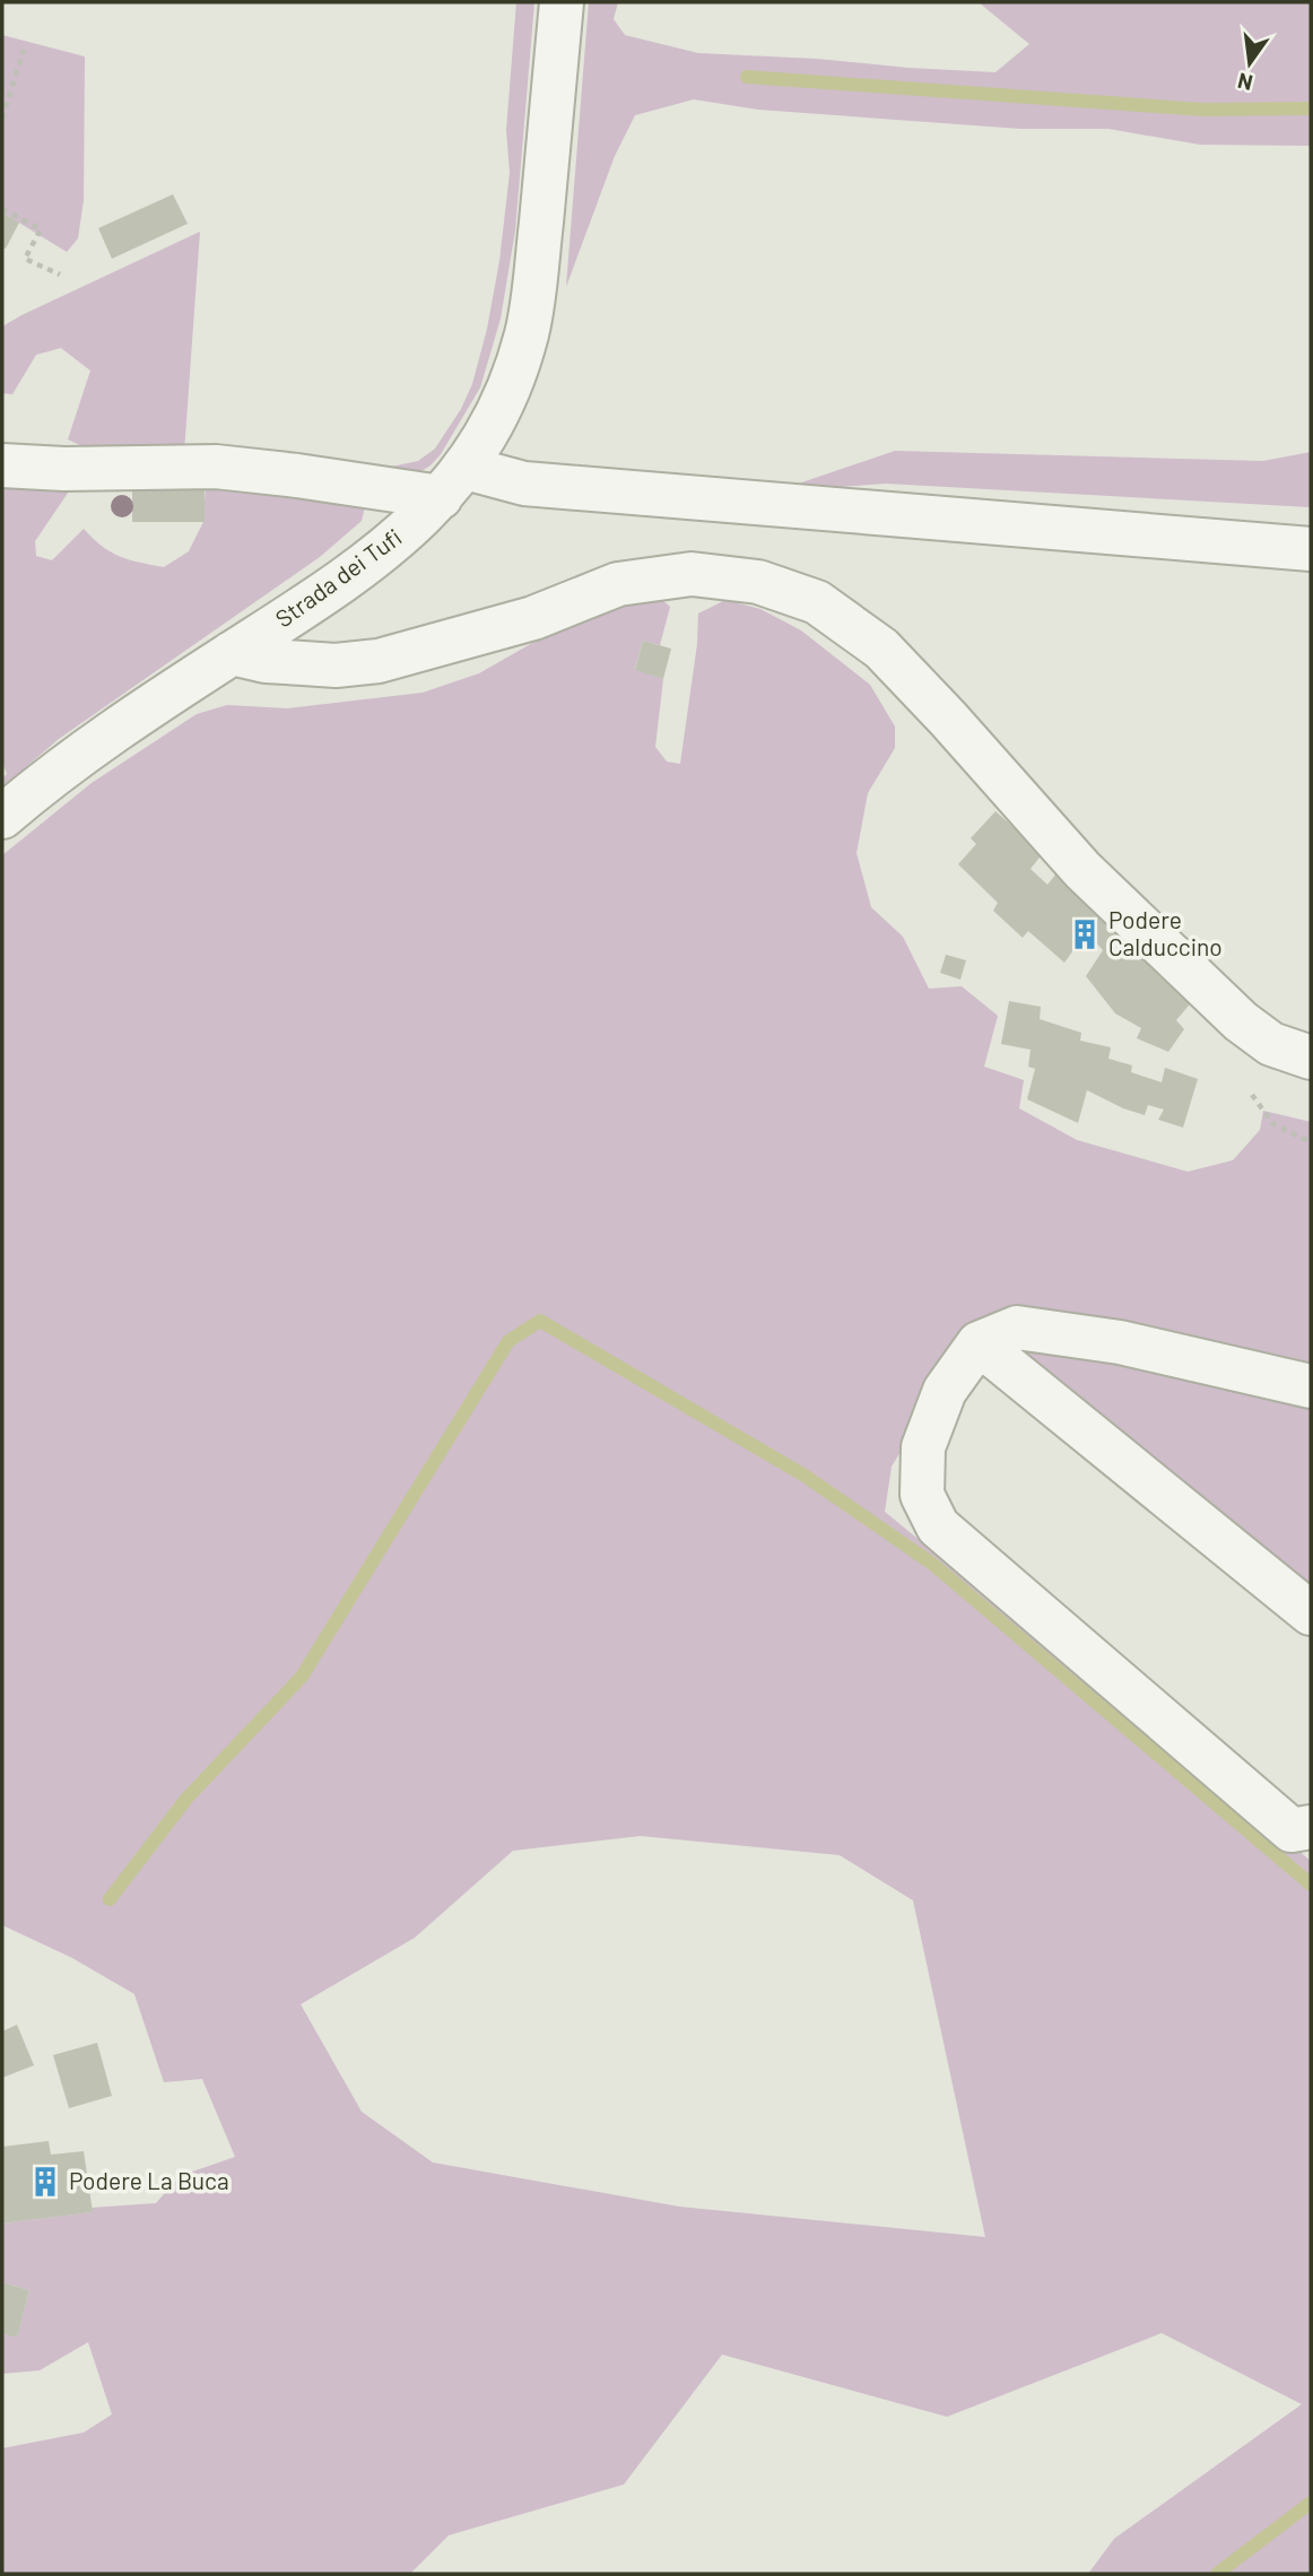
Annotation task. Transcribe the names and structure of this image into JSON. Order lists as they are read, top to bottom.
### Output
{
  "streets": {
    "street": ["Strada dei Tufi"]
  },
  "places": {
    "building": ["Podere Calduccino", "Podere La Buca"]
  },
  "north": "bottom"
}
